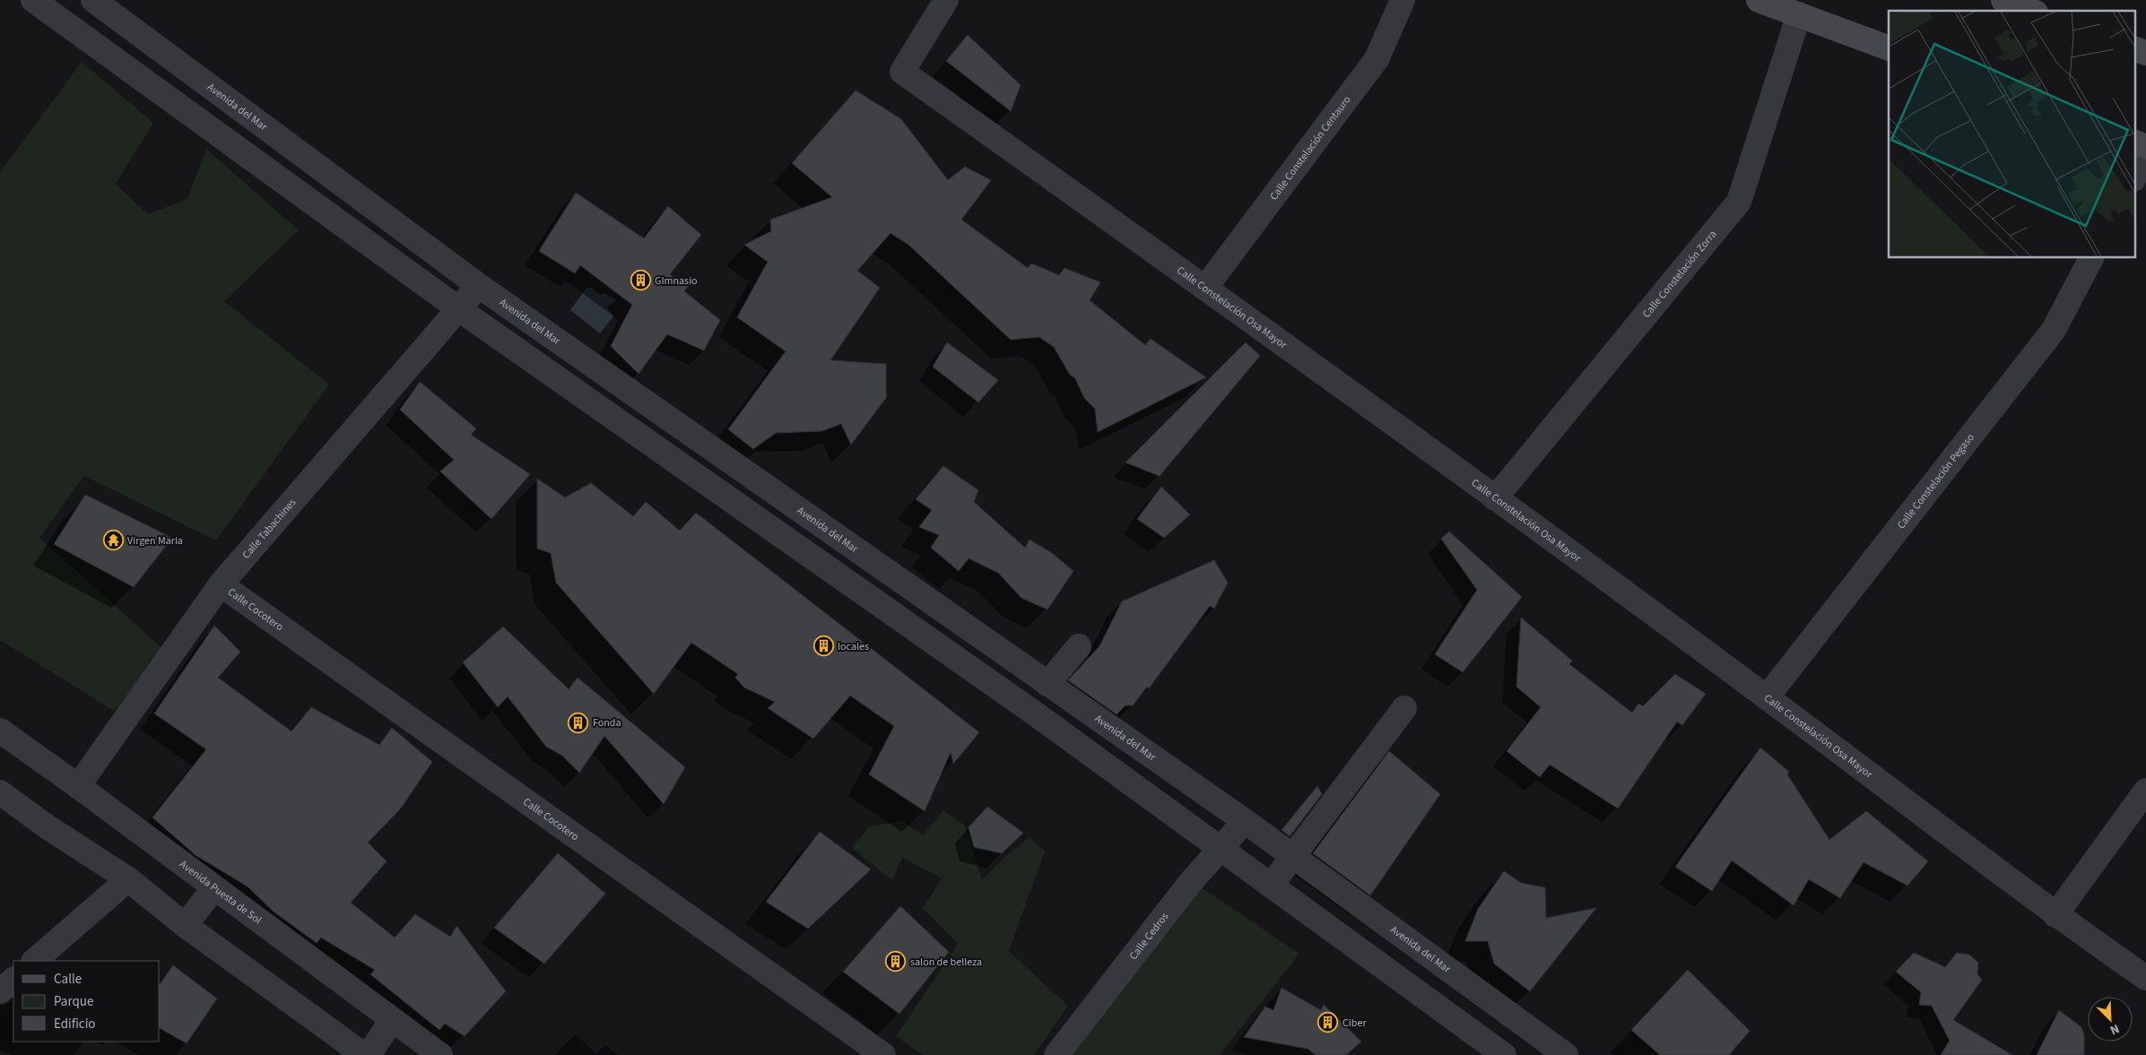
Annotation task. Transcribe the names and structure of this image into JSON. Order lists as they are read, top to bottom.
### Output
{
  "streets": {
    "street": [
      "Avenida del Mar",
      "Calle Constelación Centauro",
      "Calle Constelación Zorra",
      "Calle Constelación Osa Mayor",
      "Calle Constelación Pegaso",
      "Calle Tabachines",
      "Calle Cocotero",
      "Avenida Puesta de Sol",
      "Calle Cedros"
    ]
  },
  "crossings": [
    ["Avenida del Mar", "Calle Tabachines"],
    ["Avenida del Mar", "Calle Cedros"],
    ["Calle Constelación Centauro", "Calle Constelación Osa Mayor"],
    ["Calle Constelación Zorra", "Calle Constelación Osa Mayor"],
    ["Calle Constelación Osa Mayor", "Calle Constelación Pegaso"],
    ["Calle Tabachines", "Calle Cocotero"],
    ["Calle Tabachines", "Avenida Puesta de Sol"]
  ],
  "places": {
    "building": [
      "GImnasio",
      "locales",
      "Fonda",
      "salon de belleza",
      "Ciber"
    ],
    "temple": ["Virgen Maria"]
  },
  "legend": ["Calle", "Parque", "Edificio"],
  "north": "bottom right"
}
